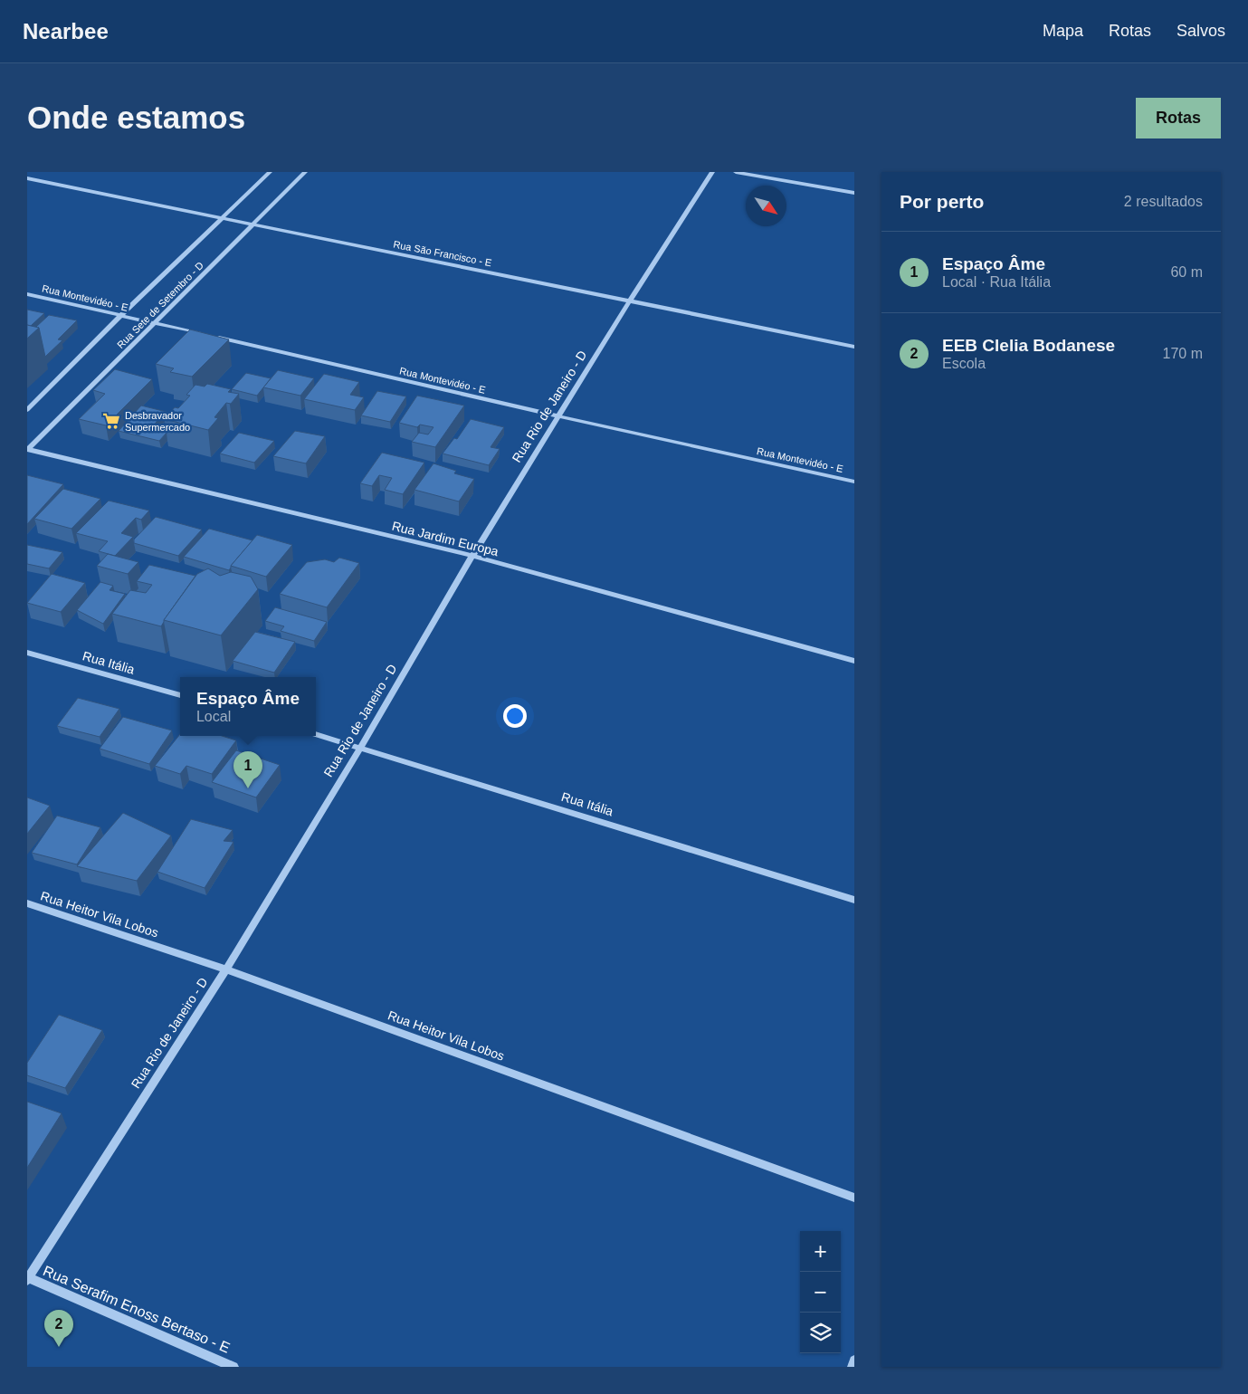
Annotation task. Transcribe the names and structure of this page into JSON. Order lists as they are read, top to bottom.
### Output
{
  "streets": {
    "street": [
      "Rua São Francisco - E",
      "Rua Montevidéo - E",
      "Rua Sete de Setembro - D",
      "Rua Rio de Janeiro - D",
      "Rua Jardim Europa",
      "Rua Itália",
      "Rua Heitor Vila Lobos",
      "Rua Serafim Enoss Bertaso - E"
    ]
  },
  "crossings": [
    ["Rua São Francisco - E", "Rua Sete de Setembro - D"],
    ["Rua São Francisco - E", "Rua Rio de Janeiro - D"],
    ["Rua Montevidéo - E", "Rua Sete de Setembro - D"],
    ["Rua Montevidéo - E", "Rua Rio de Janeiro - D"],
    ["Rua Sete de Setembro - D", "Rua Jardim Europa"],
    ["Rua Rio de Janeiro - D", "Rua Jardim Europa"],
    ["Rua Rio de Janeiro - D", "Rua Itália"],
    ["Rua Rio de Janeiro - D", "Rua Heitor Vila Lobos"],
    ["Rua Rio de Janeiro - D", "Rua Serafim Enoss Bertaso - E"]
  ],
  "places": {
    "supermarket": ["Desbravador Supermercado"]
  },
  "north": "bottom right",
  "page": {
    "header": "Nearbee",
    "nav": ["Mapa", "Rotas", "Salvos"],
    "buttons": "Rotas",
    "title": "Onde estamos",
    "heading": ["Por perto", "2 resultados"],
    "list": [
      {
        "mark": "1",
        "name": "Espaço Âme",
        "note": "Local · Rua Itália",
        "value": "60 m"
      },
      {
        "mark": "2",
        "name": "EEB Clelia Bodanese",
        "note": "Escola",
        "value": "170 m"
      }
    ],
    "popup": ["Espaço Âme", "Local"],
    "pins": ["1", "2"],
    "map_buttons": ["+", "−"]
  }
}
